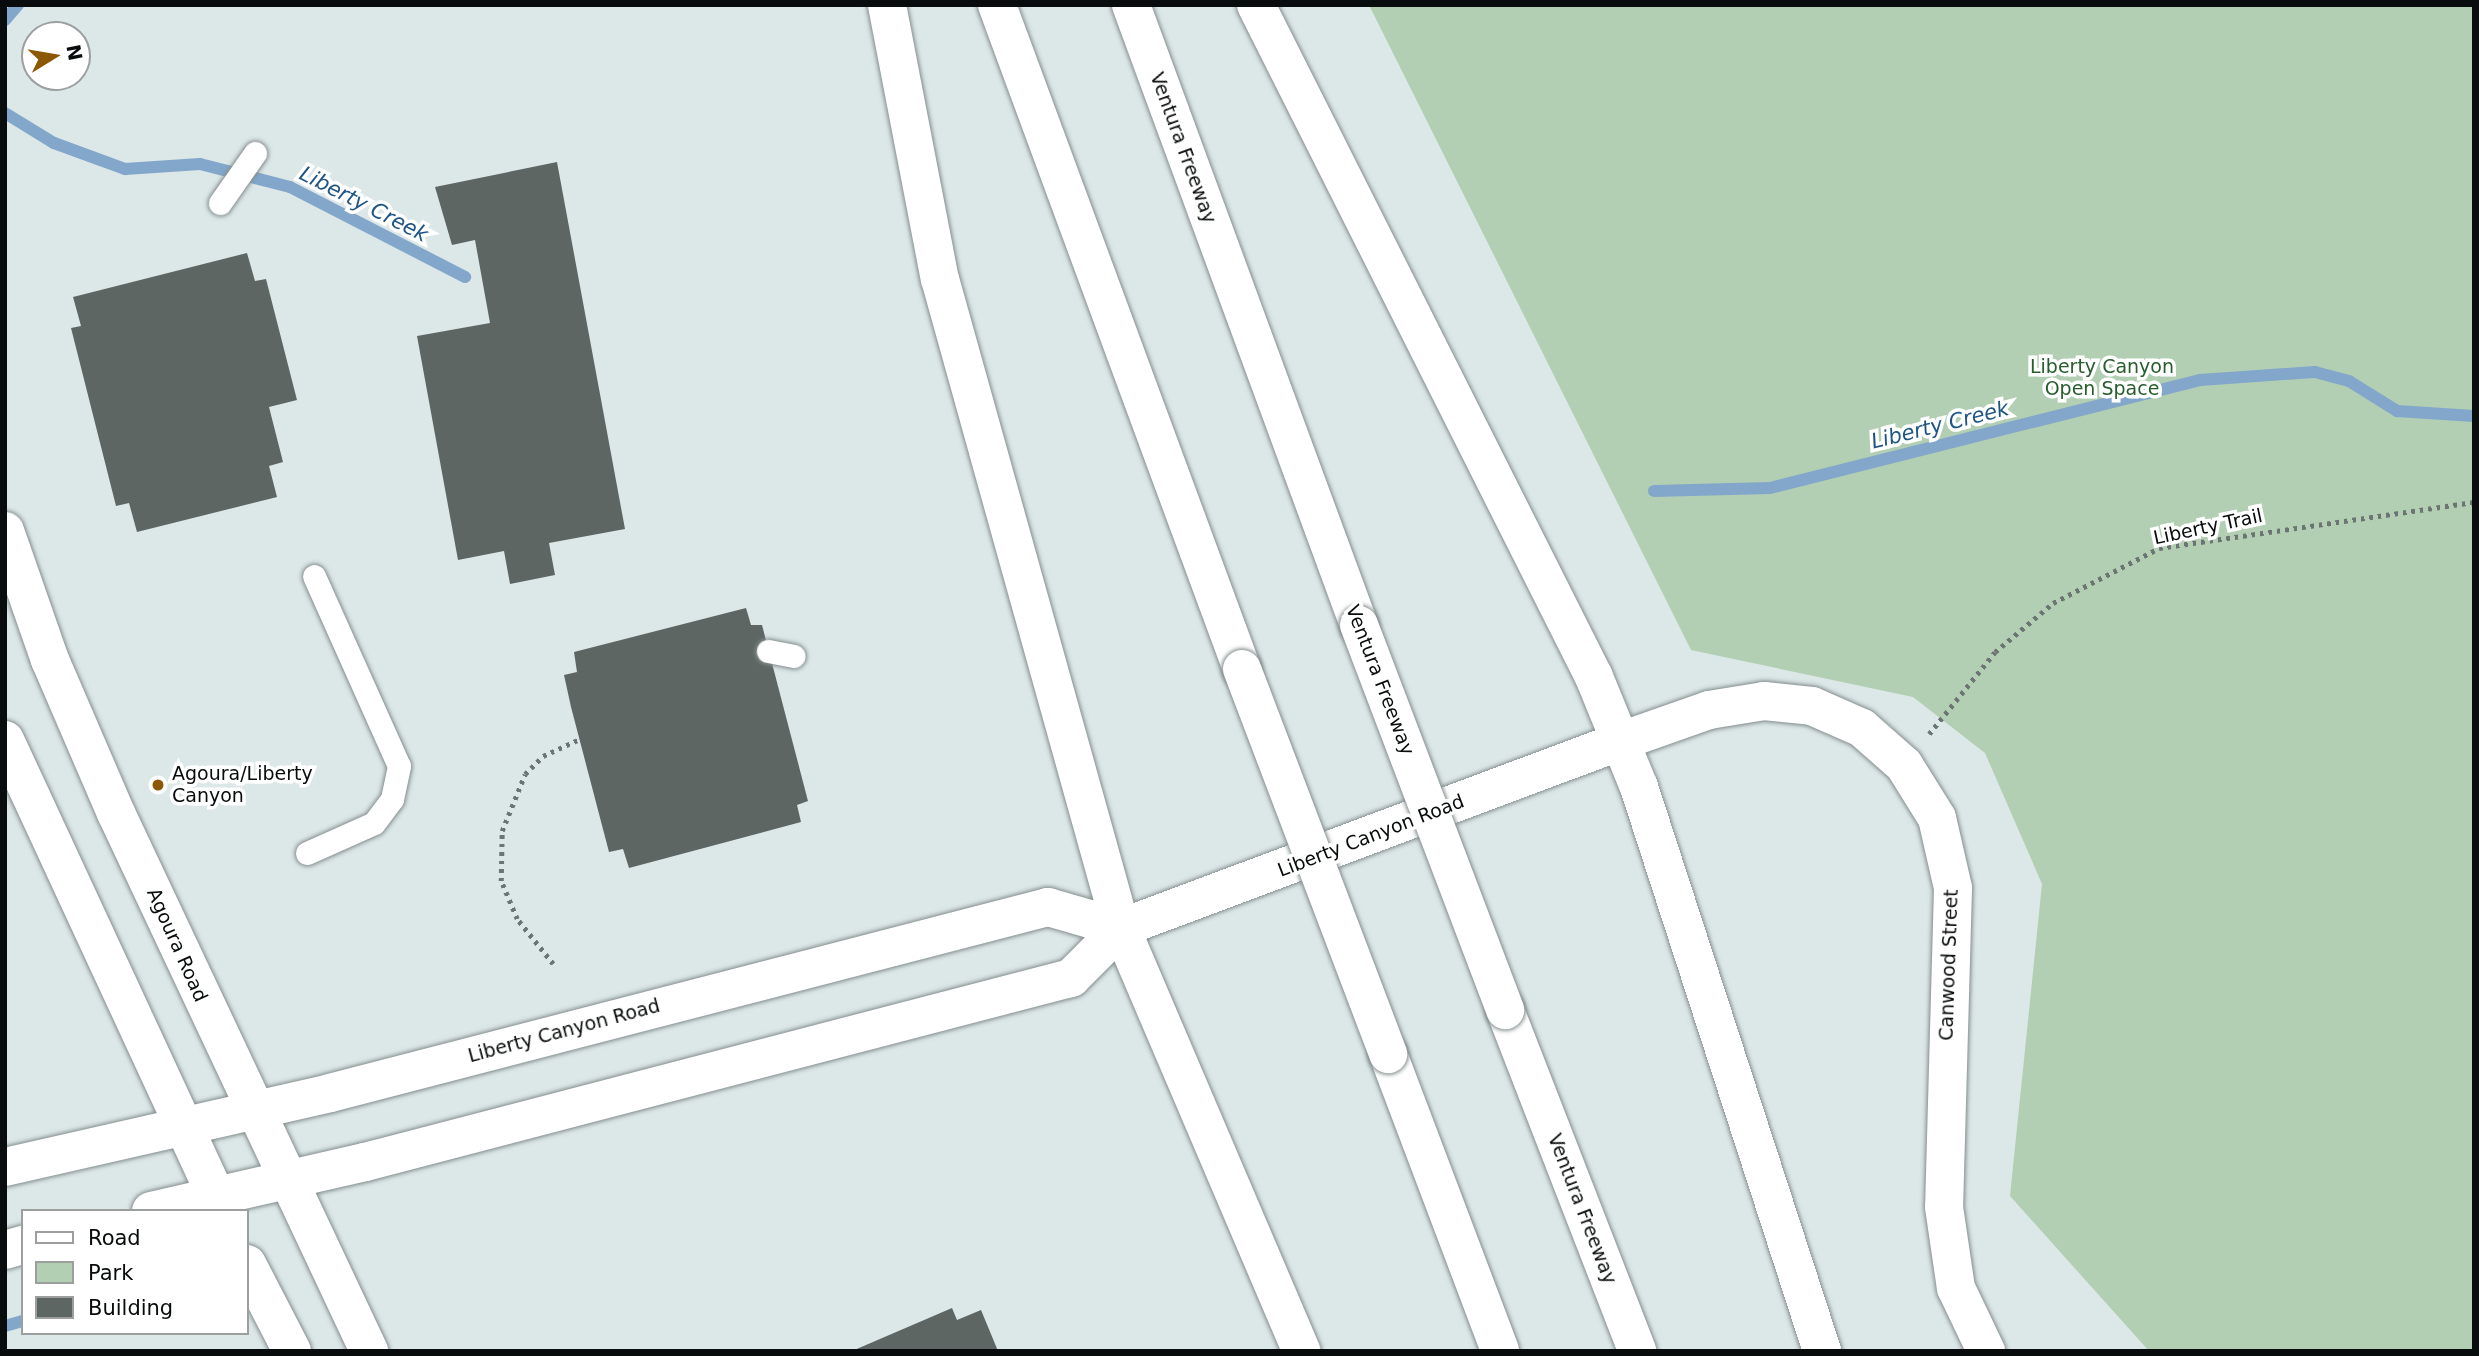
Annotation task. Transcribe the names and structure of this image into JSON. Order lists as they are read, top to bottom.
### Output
{
  "streets": {
    "main road": [
      "Ventura Freeway",
      "Liberty Canyon Road",
      "Agoura Road",
      "Canwood Street"
    ],
    "path": ["Liberty Trail"]
  },
  "crossings": [
    ["Liberty Trail", "Canwood Street"],
    ["Liberty Canyon Road", "Agoura Road"],
    ["Liberty Canyon Road", "Canwood Street"]
  ],
  "water": ["Liberty Creek"],
  "parks": ["Liberty Canyon Open Space"],
  "places": ["Agoura/Liberty Canyon"],
  "legend": ["Road", "Park", "Building"],
  "north": "right"
}
